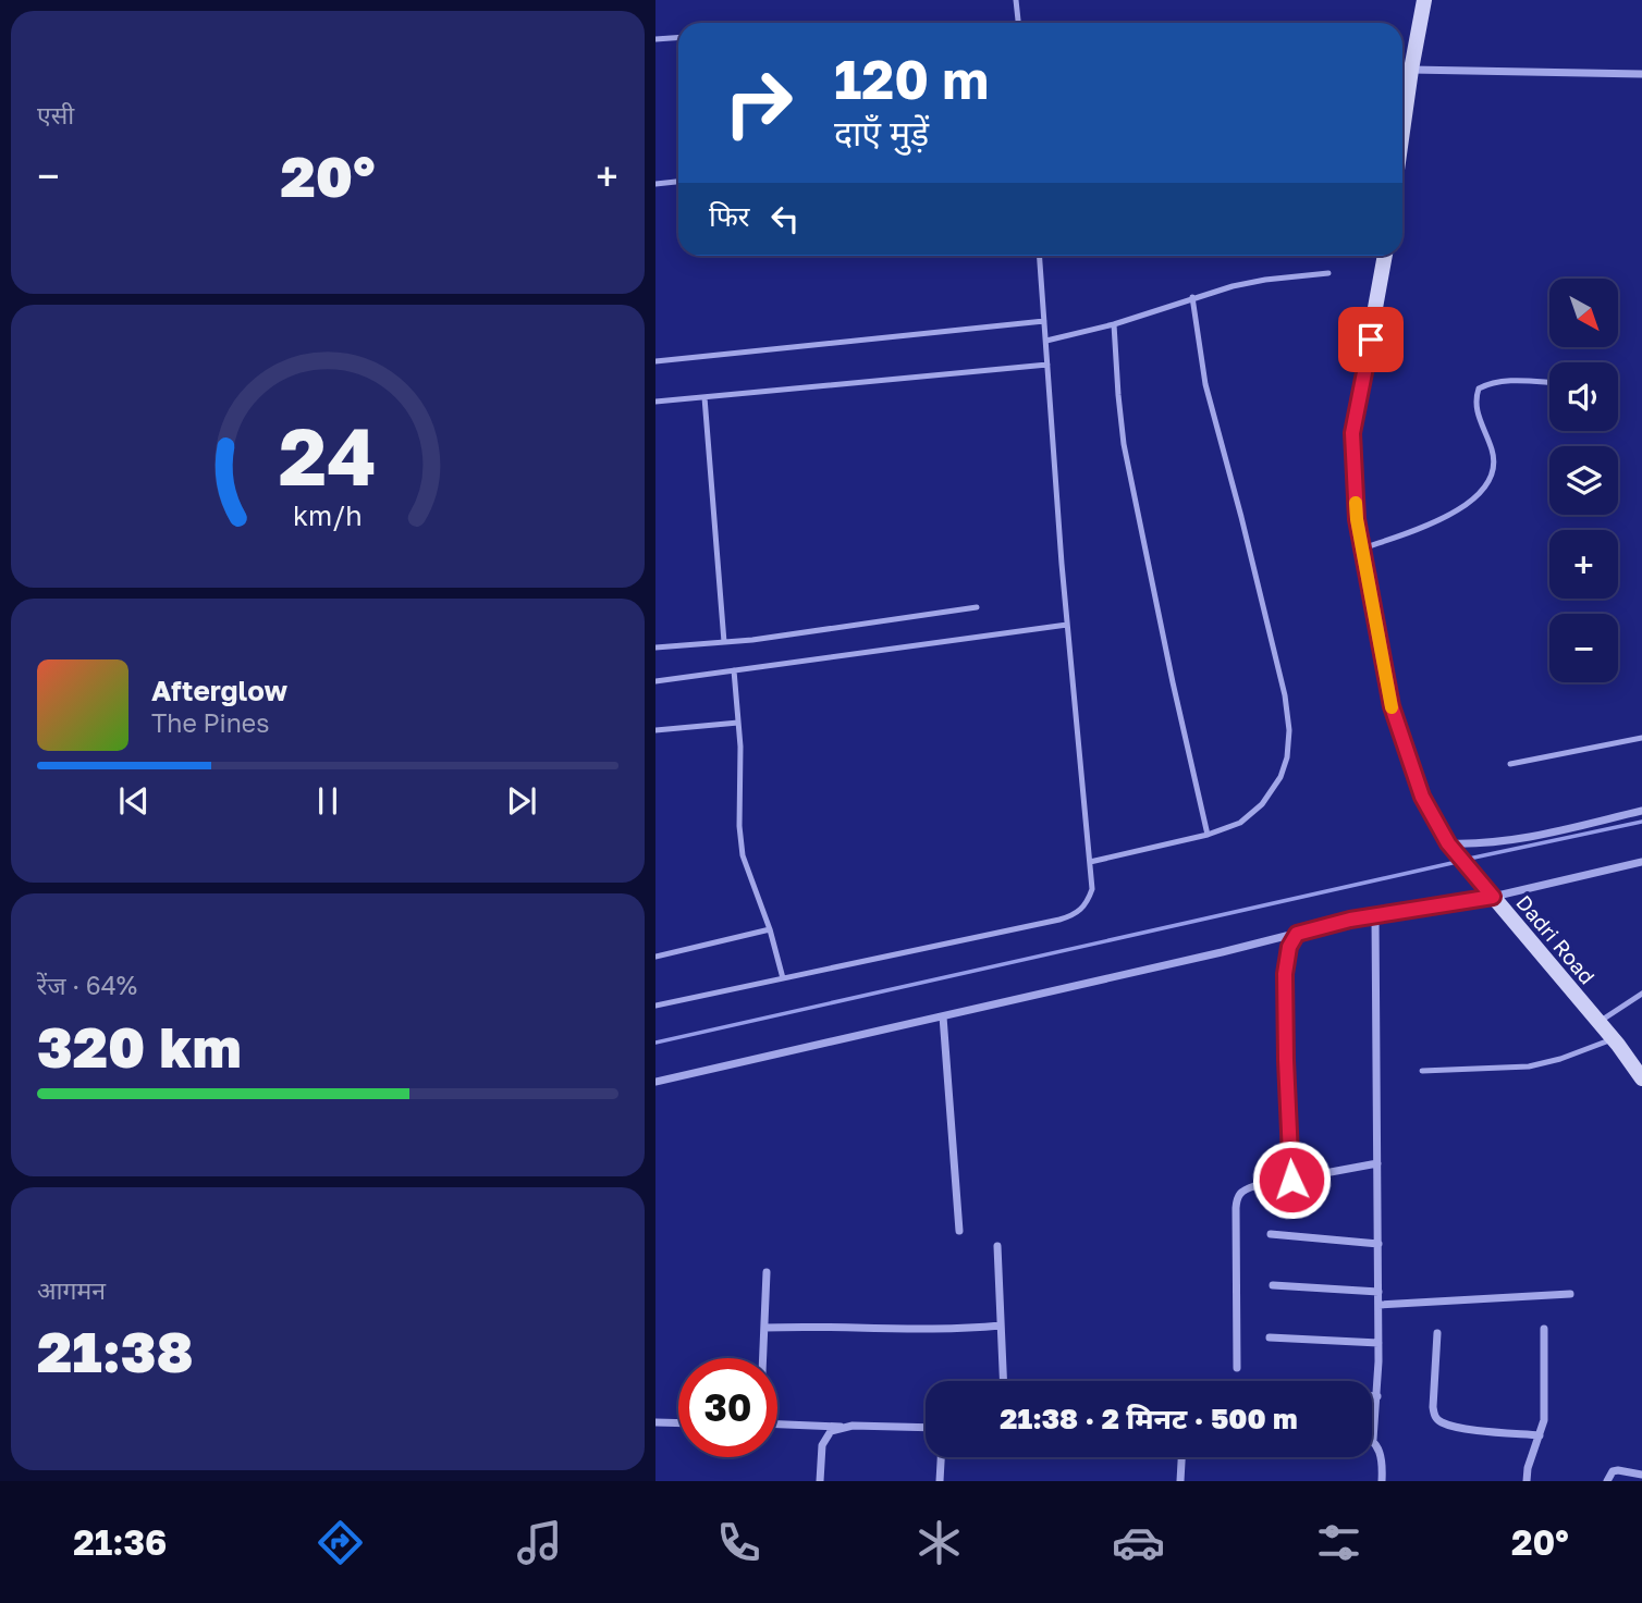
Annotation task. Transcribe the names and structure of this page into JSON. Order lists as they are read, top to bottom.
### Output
{
  "streets": {
    "main road": ["Dadri Road"]
  },
  "north": "bottom right",
  "page": {
    "tile": [
      "एसी",
      ["रेंज · 64%", "320 km"],
      ["आगमन", "21:38"]
    ],
    "turn": ["120 m", "दाएँ मुड़ें"],
    "heat": ["−", "20°", "+"],
    "then": "फिर",
    "map_buttons": ["+", "−"],
    "song": ["Afterglow", "The Pines"],
    "limit": "30",
    "trip": "21:38 · 2 मिनट · 500 m",
    "tabs": ["21:36", "20°"],
    "gauge": ["24", "km/h"]
  }
}
